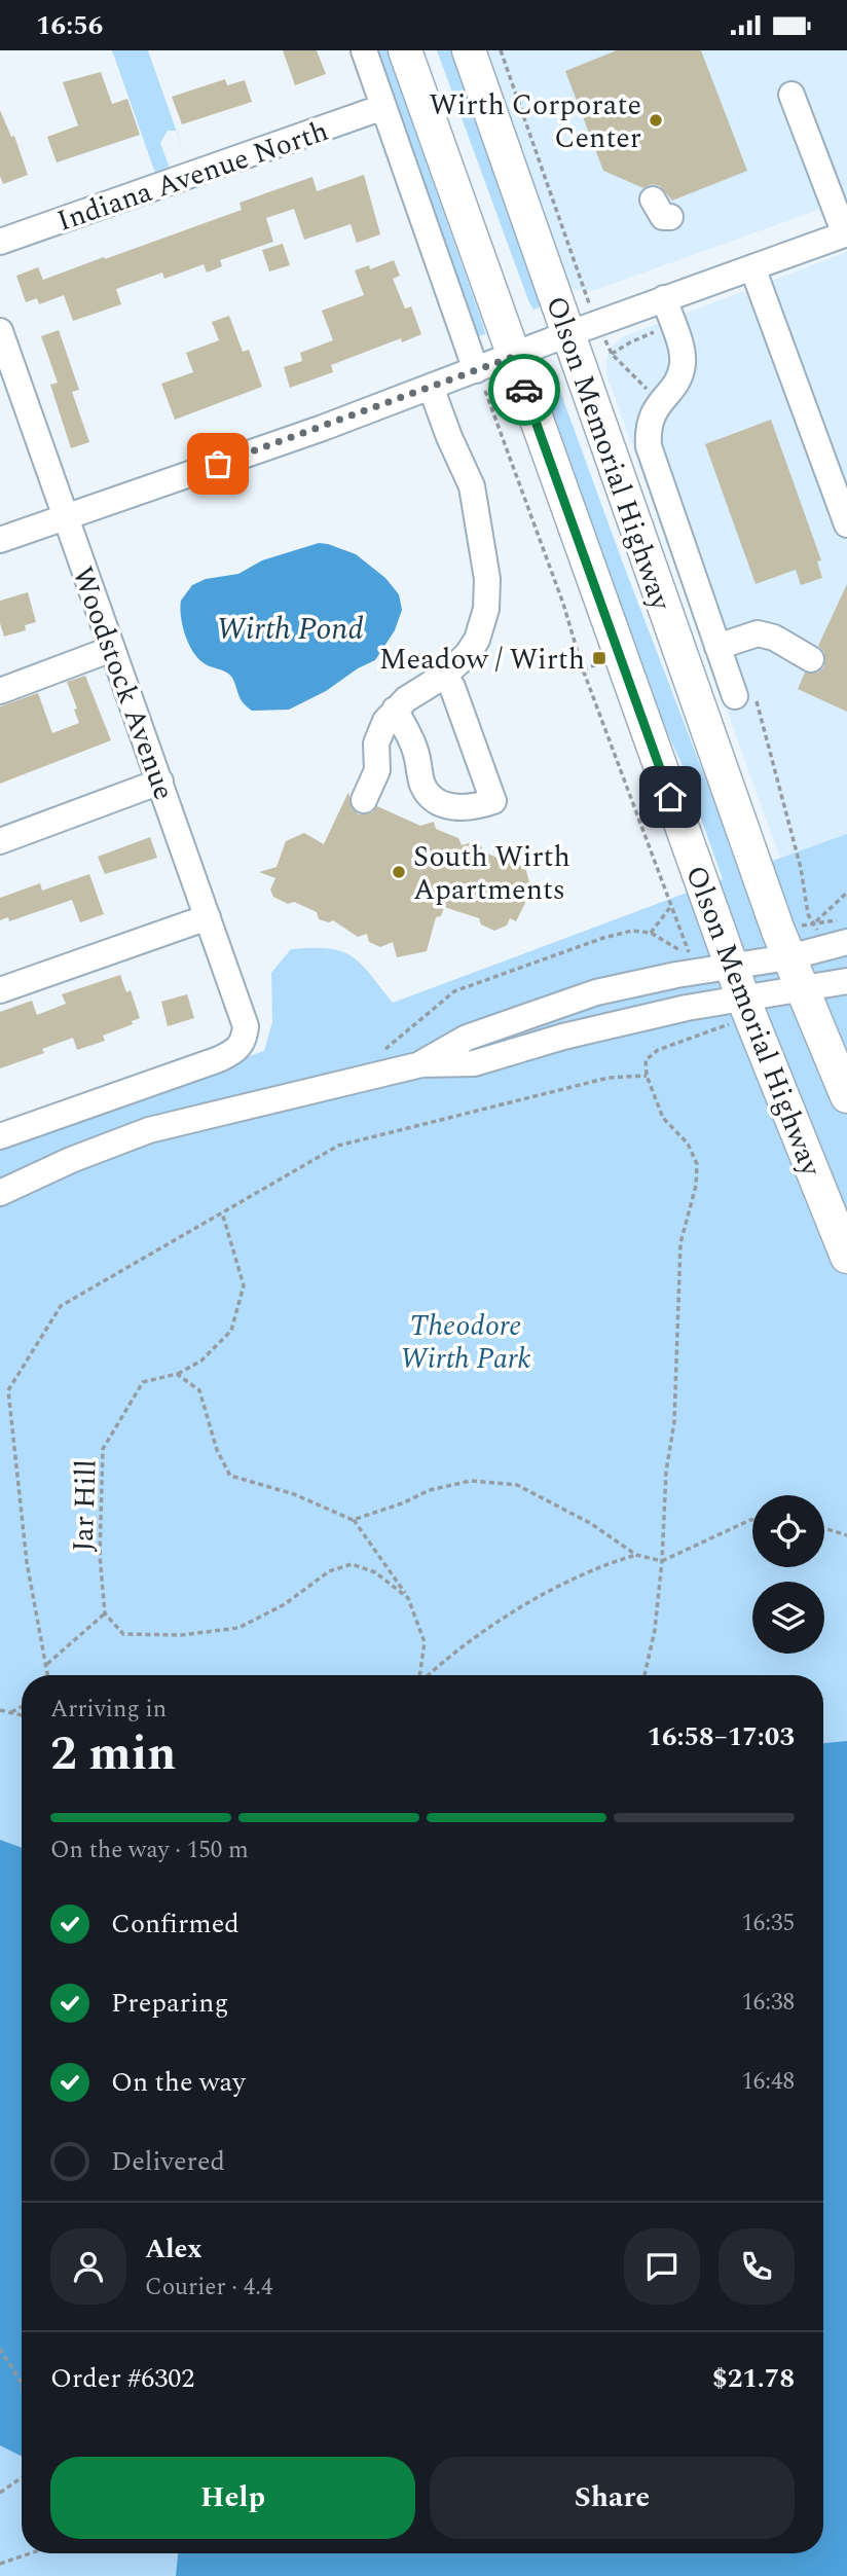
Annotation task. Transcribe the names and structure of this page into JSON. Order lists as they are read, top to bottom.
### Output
{
  "streets": {
    "main road": ["Olson Memorial Highway"],
    "street": ["Indiana Avenue North", "Woodstock Avenue"],
    "path": ["Jar Hill"]
  },
  "water": ["Wirth Pond"],
  "parks": ["Theodore Wirth Park"],
  "places": {
    "other": ["Wirth Corporate Center", "South Wirth Apartments"],
    "transit": ["Meadow / Wirth"]
  },
  "page": {
    "status": "16:56",
    "heading": ["2 min", "Arriving in", "16:58–17:03"],
    "panel": [
      "Alex",
      "Courier · 4.4",
      "Order #6302",
      "$21.78"
    ],
    "bar": "On the way · 150 m",
    "list": [
      ["Confirmed", "16:35"],
      ["Preparing", "16:38"],
      ["On the way", "16:48"],
      "Delivered"
    ],
    "buttons": ["Help", "Share"]
  }
}
